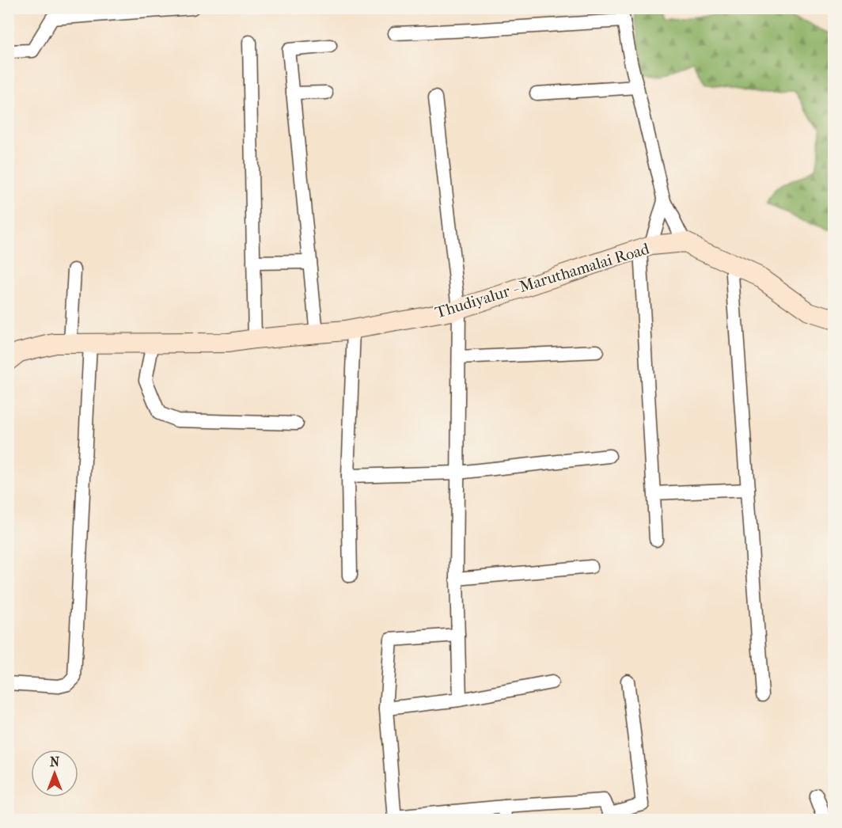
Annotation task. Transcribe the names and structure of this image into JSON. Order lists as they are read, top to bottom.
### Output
{
  "streets": {
    "main road": ["Thudiyalur - Maruthamalai Road"]
  },
  "north": "top"
}
